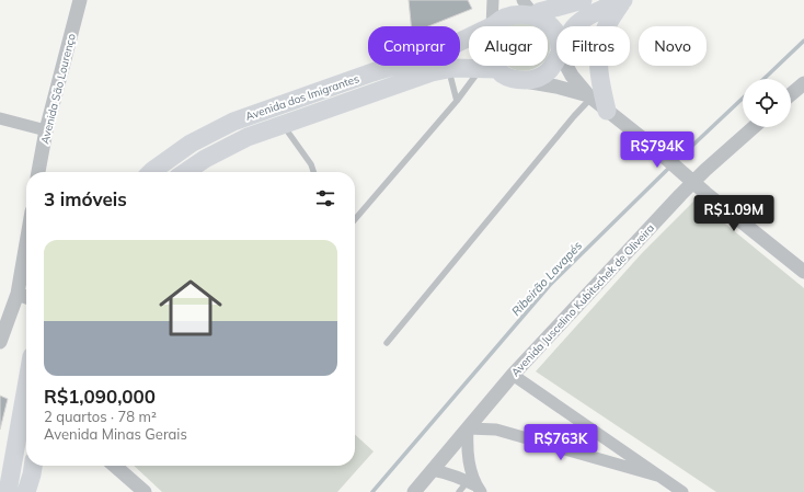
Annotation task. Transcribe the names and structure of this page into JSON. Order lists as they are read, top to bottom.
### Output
{
  "streets": {
    "main road": ["Avenida dos Imigrantes"],
    "street": ["Avenida São Lourenço", "Avenida Juscelino Kubitschek de Oliveira"]
  },
  "water": ["Ribeirão Lavapés"],
  "page": {
    "chip": [
      "Comprar",
      "Alugar",
      "Filtros",
      "Novo"
    ],
    "price": ["R$794K", "R$1.09M", "R$763K"],
    "heading": "3 imóveis",
    "list": [
      {
        "name": "R$1,090,000",
        "note": "2 quartos · 78 m² · Avenida Minas Gerais"
      }
    ]
  }
}
